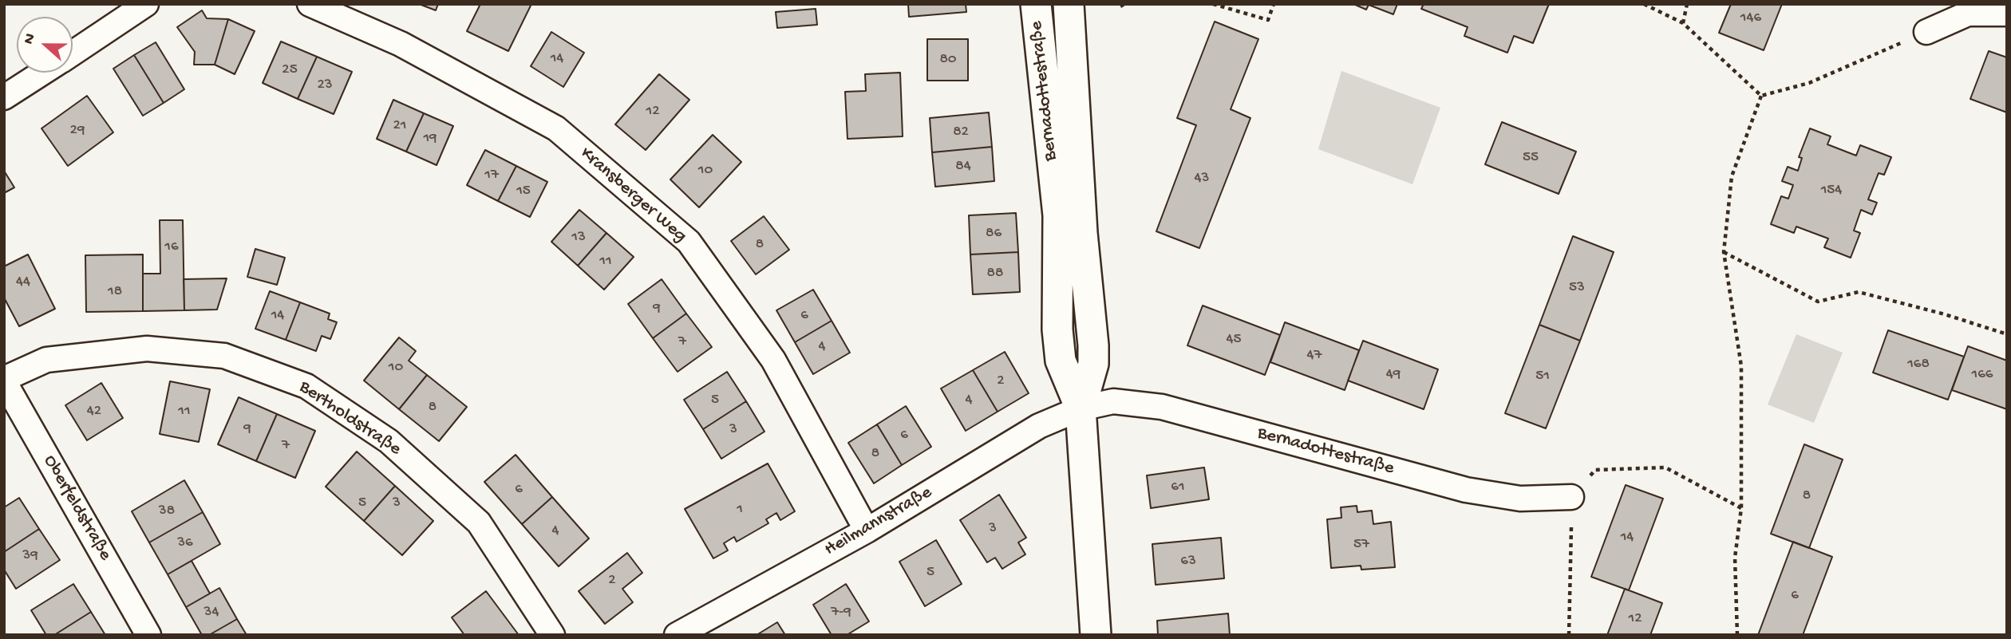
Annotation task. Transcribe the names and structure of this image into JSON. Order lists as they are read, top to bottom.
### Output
{
  "streets": {
    "street": [
      "Bernadottestraße",
      "Kransberger Weg",
      "Bertholdstraße",
      "Oberfeldstraße",
      "Heilmannstraße"
    ]
  },
  "crossings": [
    ["Bernadottestraße", "Heilmannstraße"],
    ["Kransberger Weg", "Heilmannstraße"],
    ["Bertholdstraße", "Oberfeldstraße"]
  ],
  "house_numbers": [
    "146",
    "14",
    "80",
    "25",
    "23",
    "12",
    "21",
    "29",
    "82",
    "19",
    "55",
    "84",
    "10",
    "17",
    "43",
    "154",
    "15",
    "86",
    "13",
    "8",
    "16",
    "11",
    "88",
    "44",
    "53",
    "18",
    "9",
    "14",
    "6",
    "45",
    "7",
    "4",
    "47",
    "168",
    "10",
    "49",
    "166",
    "51",
    "2",
    "5",
    "4",
    "8",
    "42",
    "11",
    "9",
    "3",
    "6",
    "7",
    "8",
    "61",
    "6",
    "8",
    "5",
    "3",
    "1",
    "38",
    "3",
    "4",
    "14",
    "36",
    "57",
    "39",
    "63",
    "5",
    "2",
    "6",
    "34",
    "7-9",
    "12"
  ],
  "north": "left"
}
